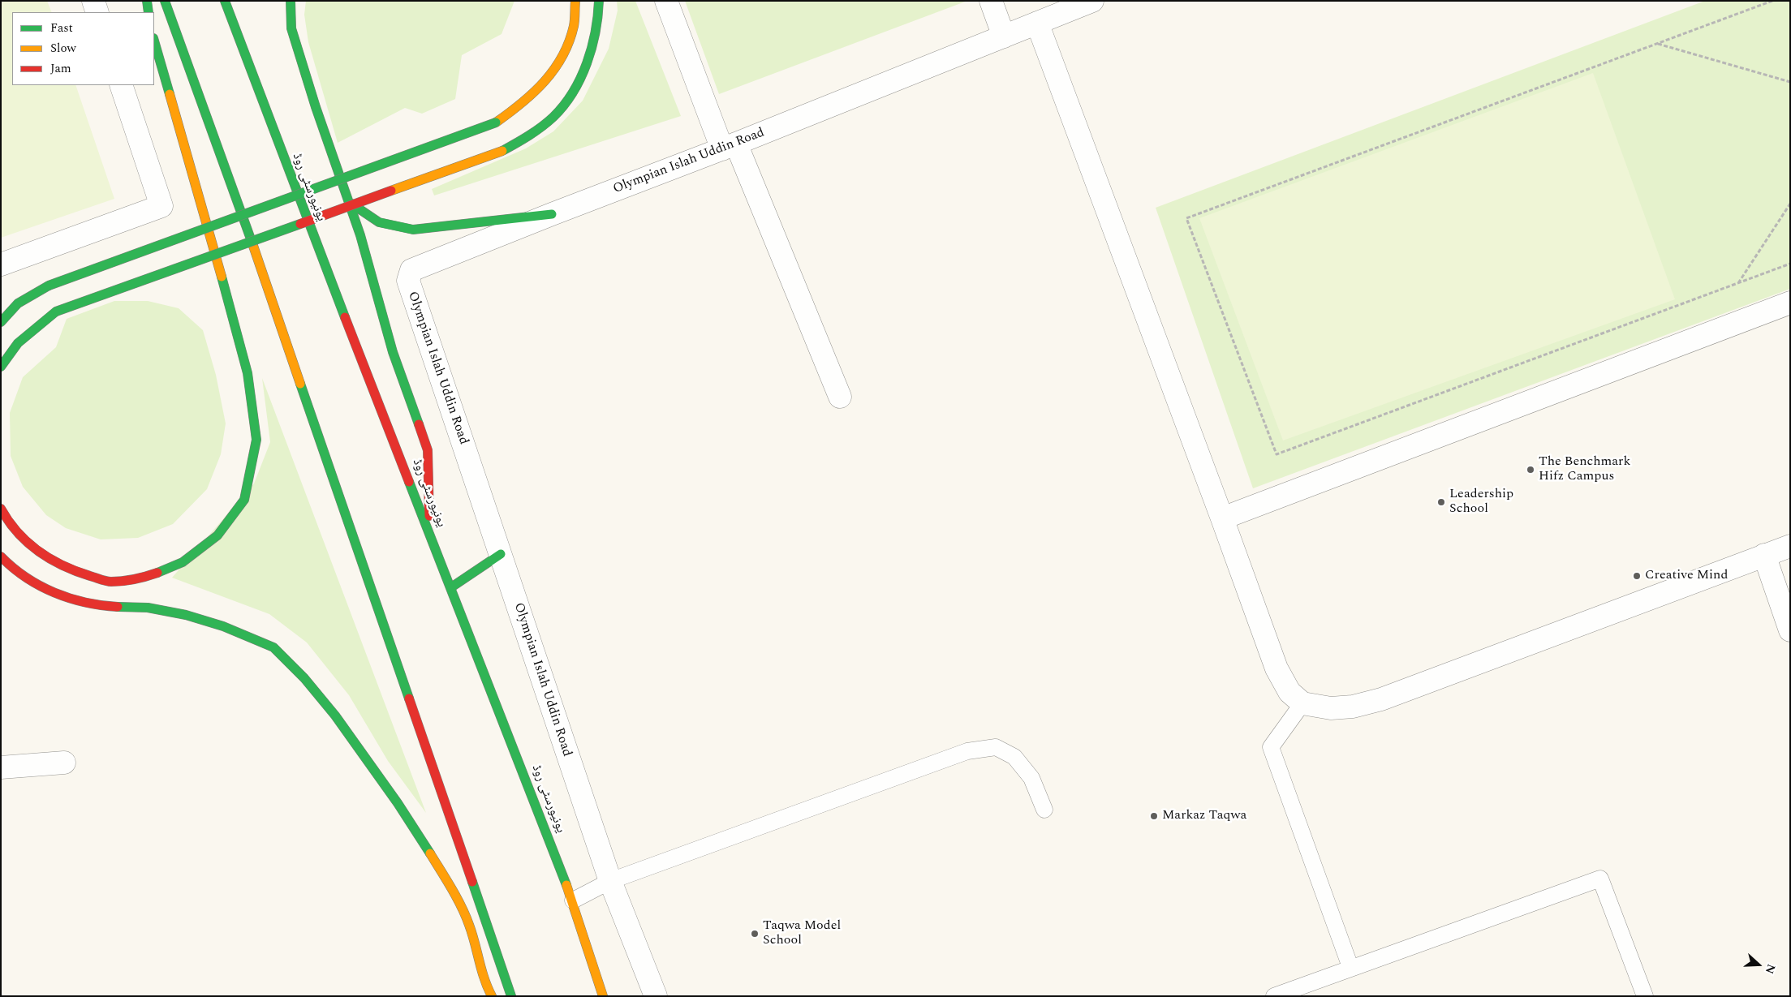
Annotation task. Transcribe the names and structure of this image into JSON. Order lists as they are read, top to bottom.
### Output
{
  "streets": {
    "main road": ["یونیورسٹی روڈ"],
    "street": ["Olympian Islah Uddin Road"]
  },
  "places": [
    "The Benchmark Hifz Campus",
    "Leadership School",
    "Creative Mind",
    "Markaz Taqwa",
    "Taqwa Model School"
  ],
  "legend": ["Fast", "Slow", "Jam"],
  "north": "right"
}
